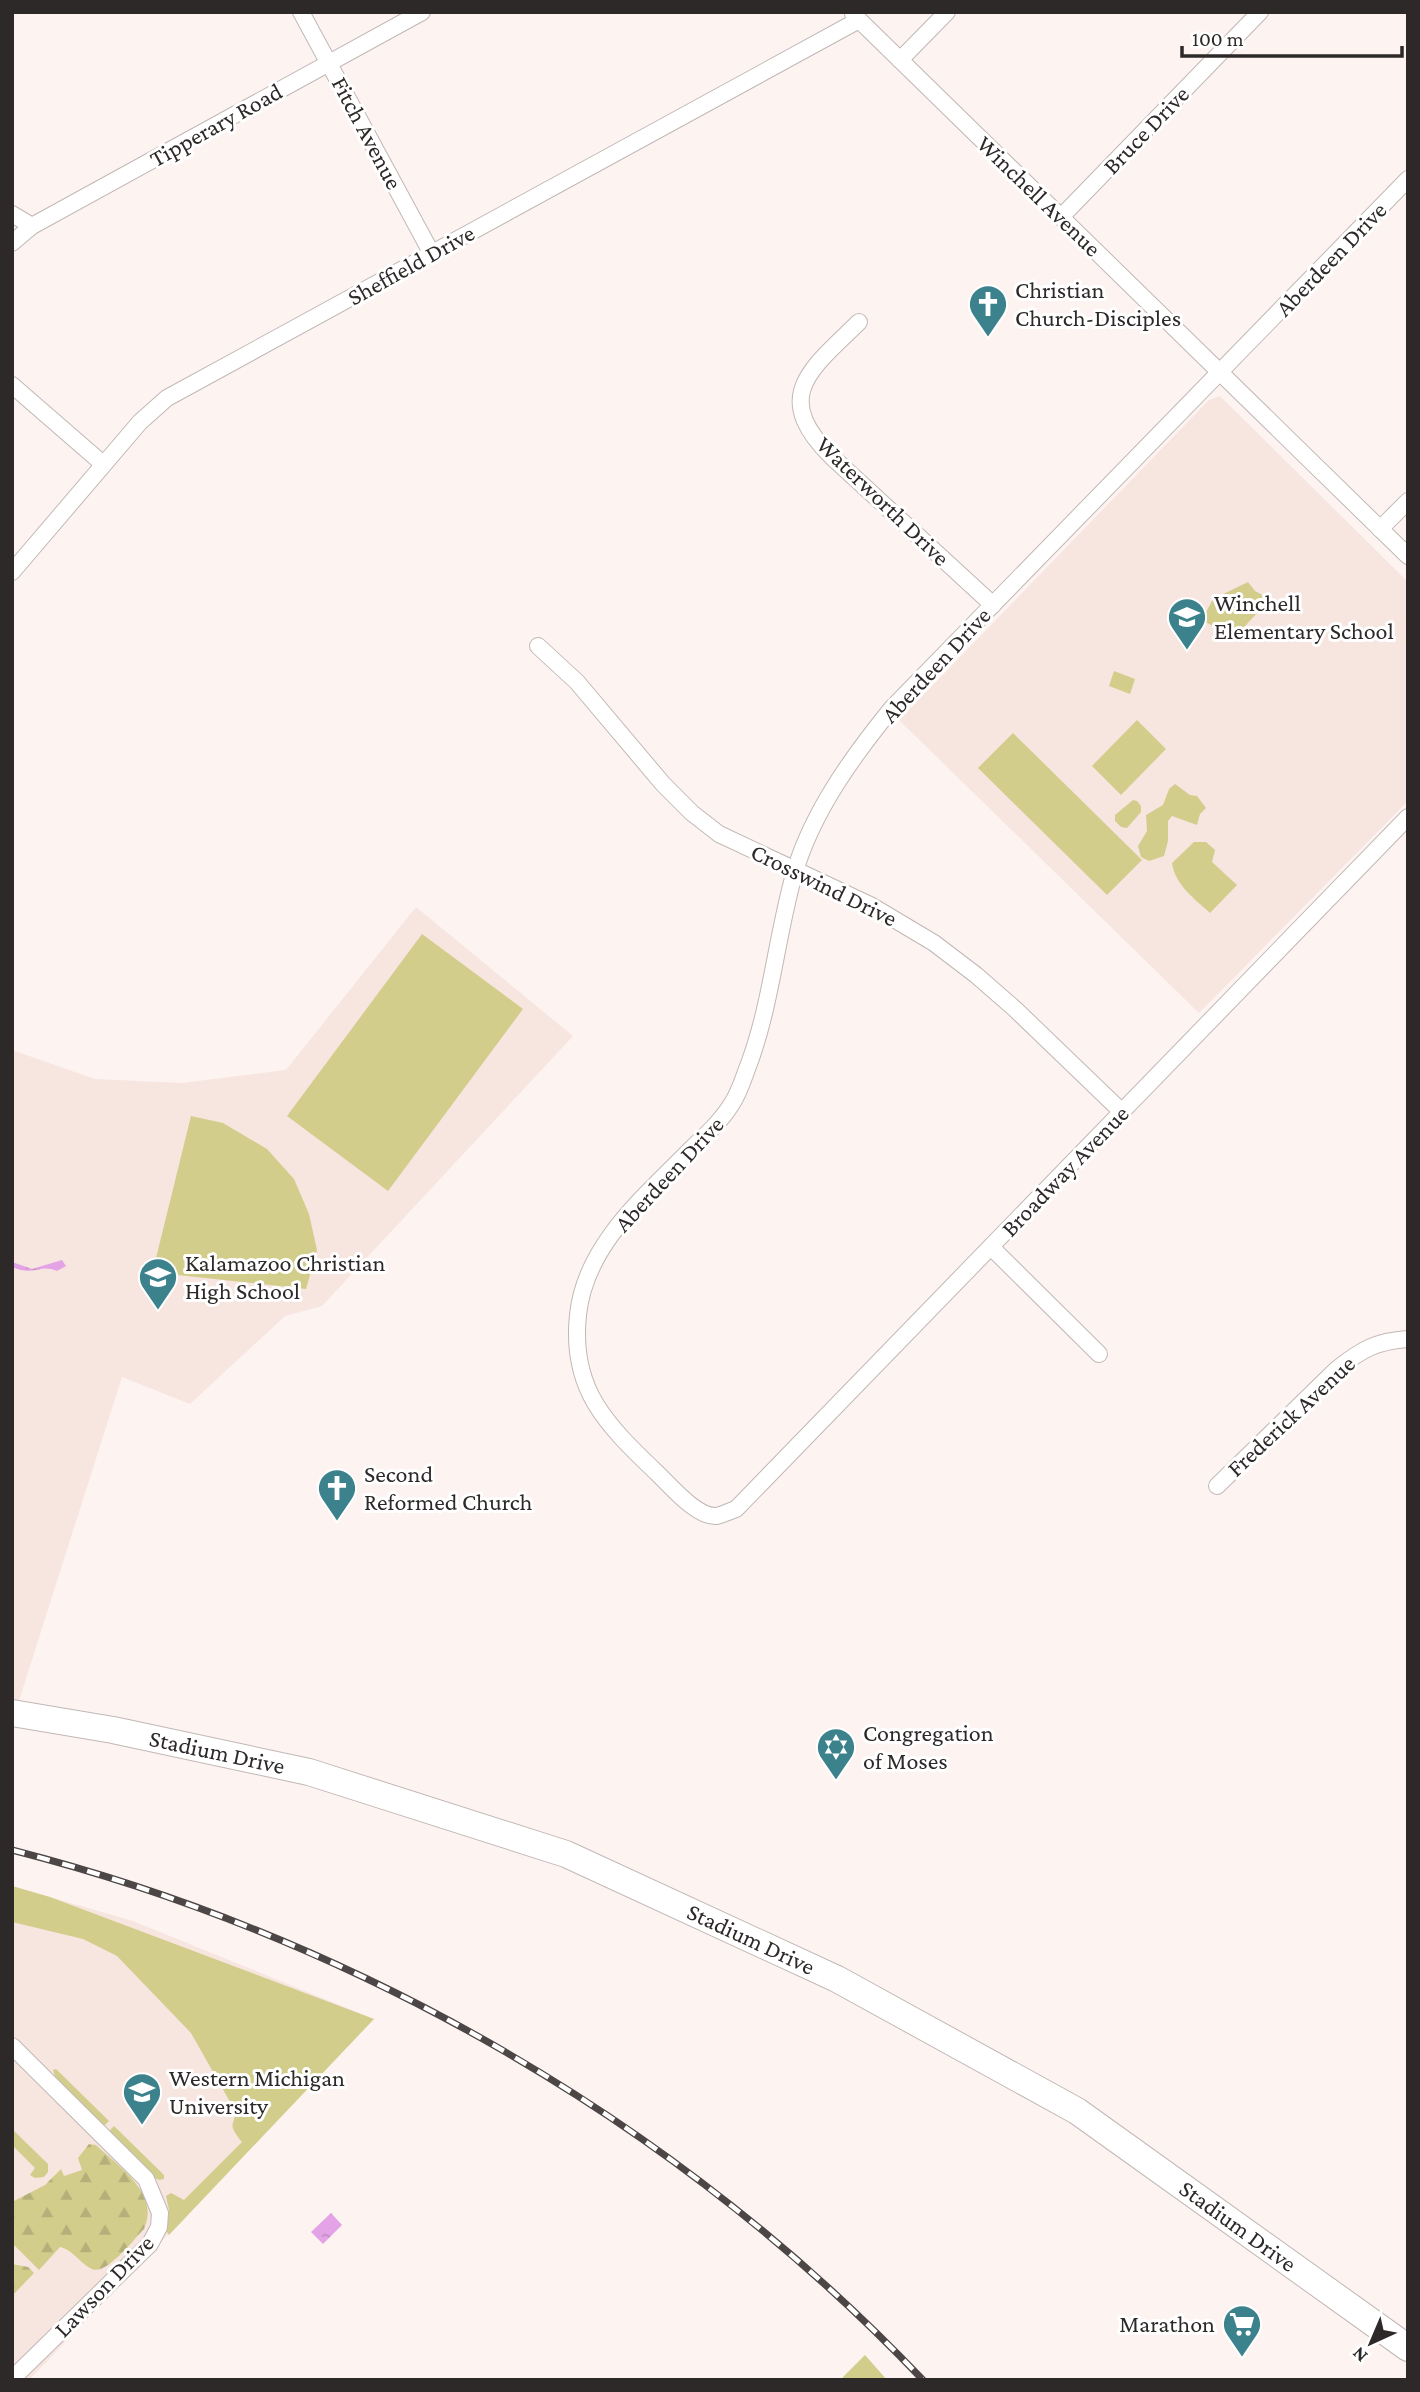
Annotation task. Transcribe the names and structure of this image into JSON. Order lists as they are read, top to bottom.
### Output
{
  "streets": {
    "main road": ["Stadium Drive"],
    "street": [
      "Tipperary Road",
      "Bruce Drive",
      "Fitch Avenue",
      "Winchell Avenue",
      "Aberdeen Drive",
      "Sheffield Drive",
      "Waterworth Drive",
      "Crosswind Drive",
      "Broadway Avenue",
      "Frederick Avenue",
      "Lawson Drive"
    ]
  },
  "crossings": [
    ["Tipperary Road", "Fitch Avenue"],
    ["Bruce Drive", "Winchell Avenue"],
    ["Fitch Avenue", "Sheffield Drive"],
    ["Winchell Avenue", "Aberdeen Drive"],
    ["Winchell Avenue", "Sheffield Drive"],
    ["Aberdeen Drive", "Waterworth Drive"],
    ["Aberdeen Drive", "Crosswind Drive"],
    ["Aberdeen Drive", "Broadway Avenue"],
    ["Crosswind Drive", "Broadway Avenue"]
  ],
  "places": {
    "church": ["Christian Church-Disciples", "Second Reformed Church"],
    "school or university": ["Winchell Elementary School", "Kalamazoo Christian High School", "Western Michigan University"],
    "synagogue": ["Congregation of Moses"],
    "supermarket": ["Marathon"]
  },
  "scale_bar": "100 m",
  "north": "bottom left"
}
